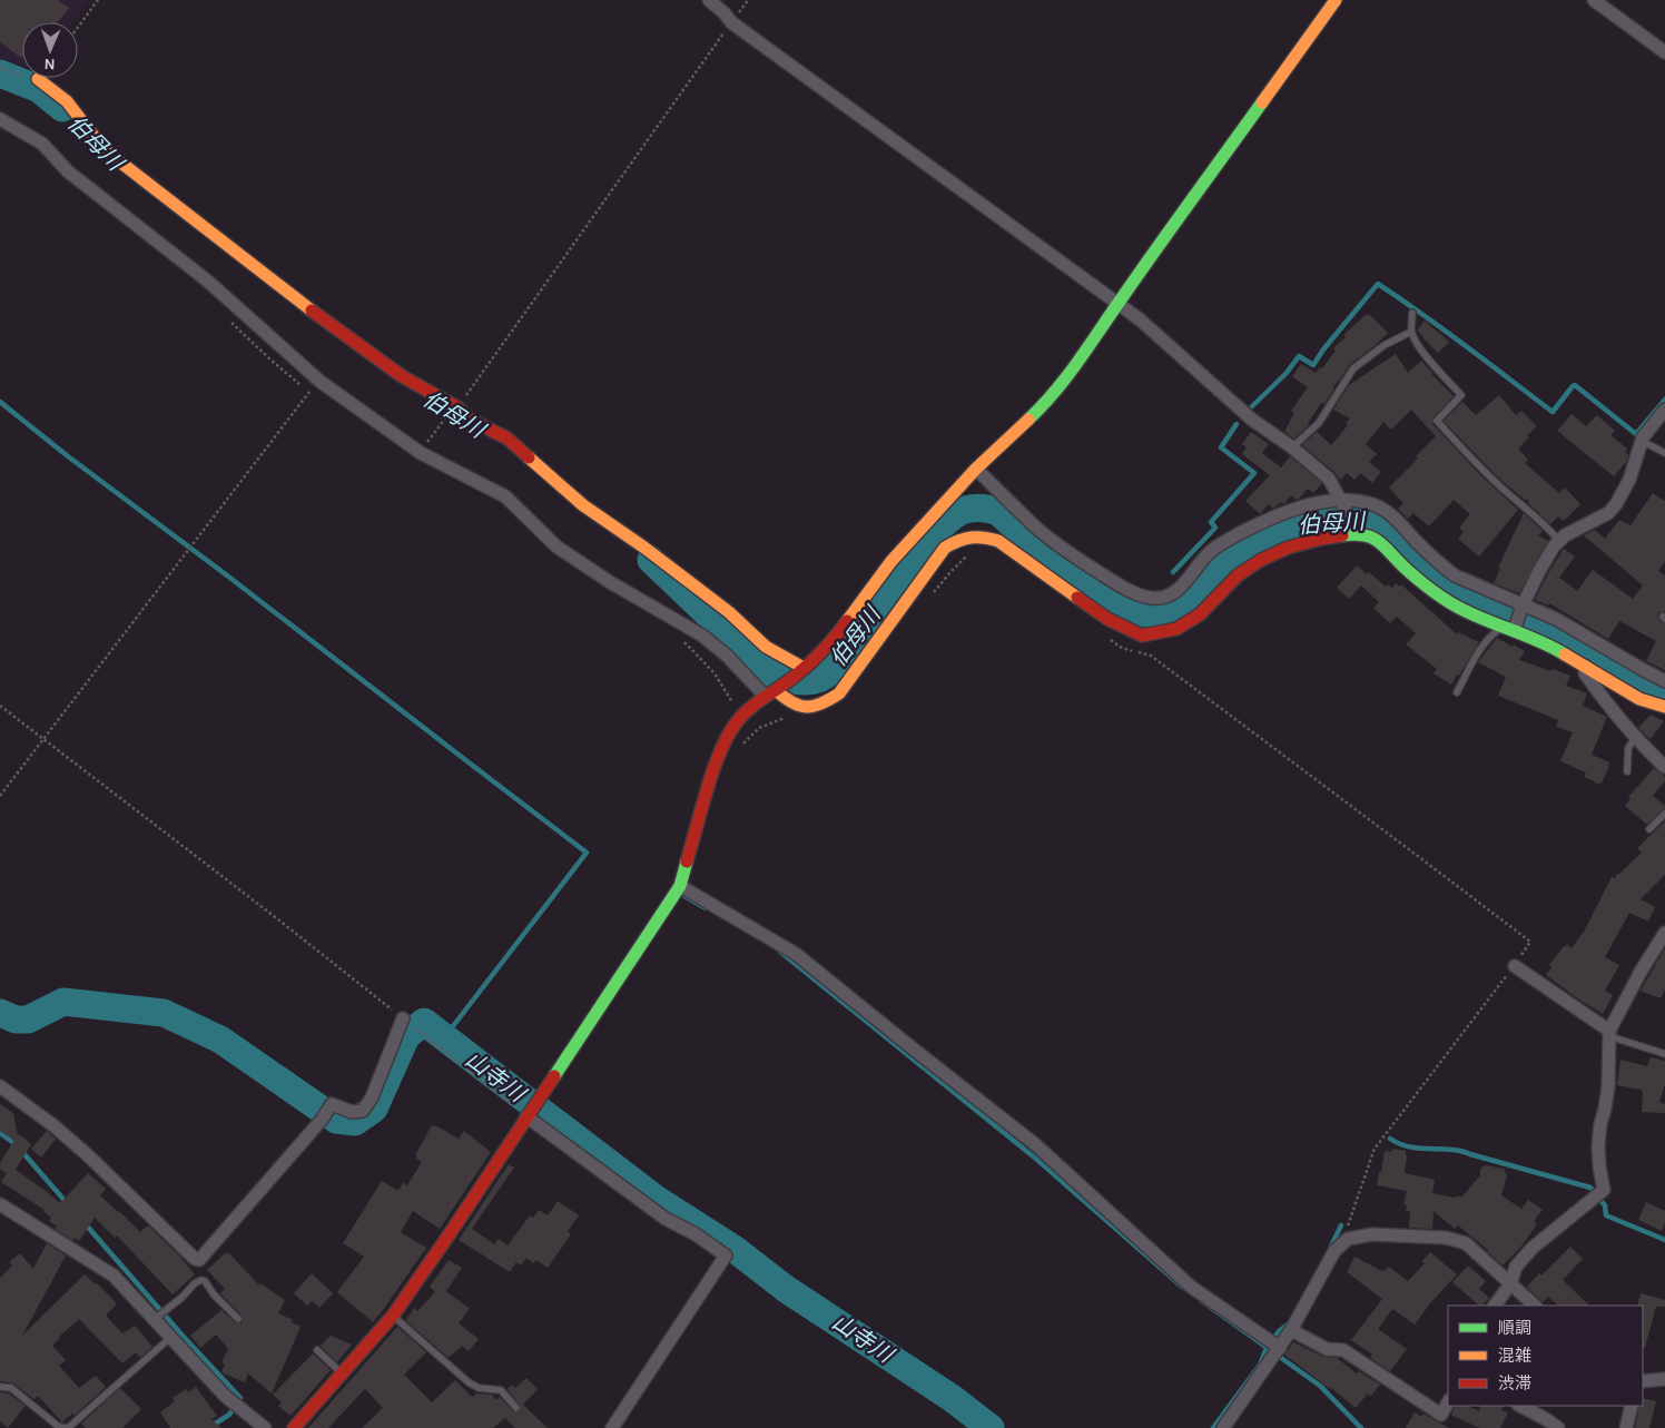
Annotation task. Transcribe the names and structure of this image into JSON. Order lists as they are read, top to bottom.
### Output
{
  "water": ["伯母川", "山寺川"],
  "legend": ["順調", "混雑", "渋滞"],
  "north": "bottom"
}
